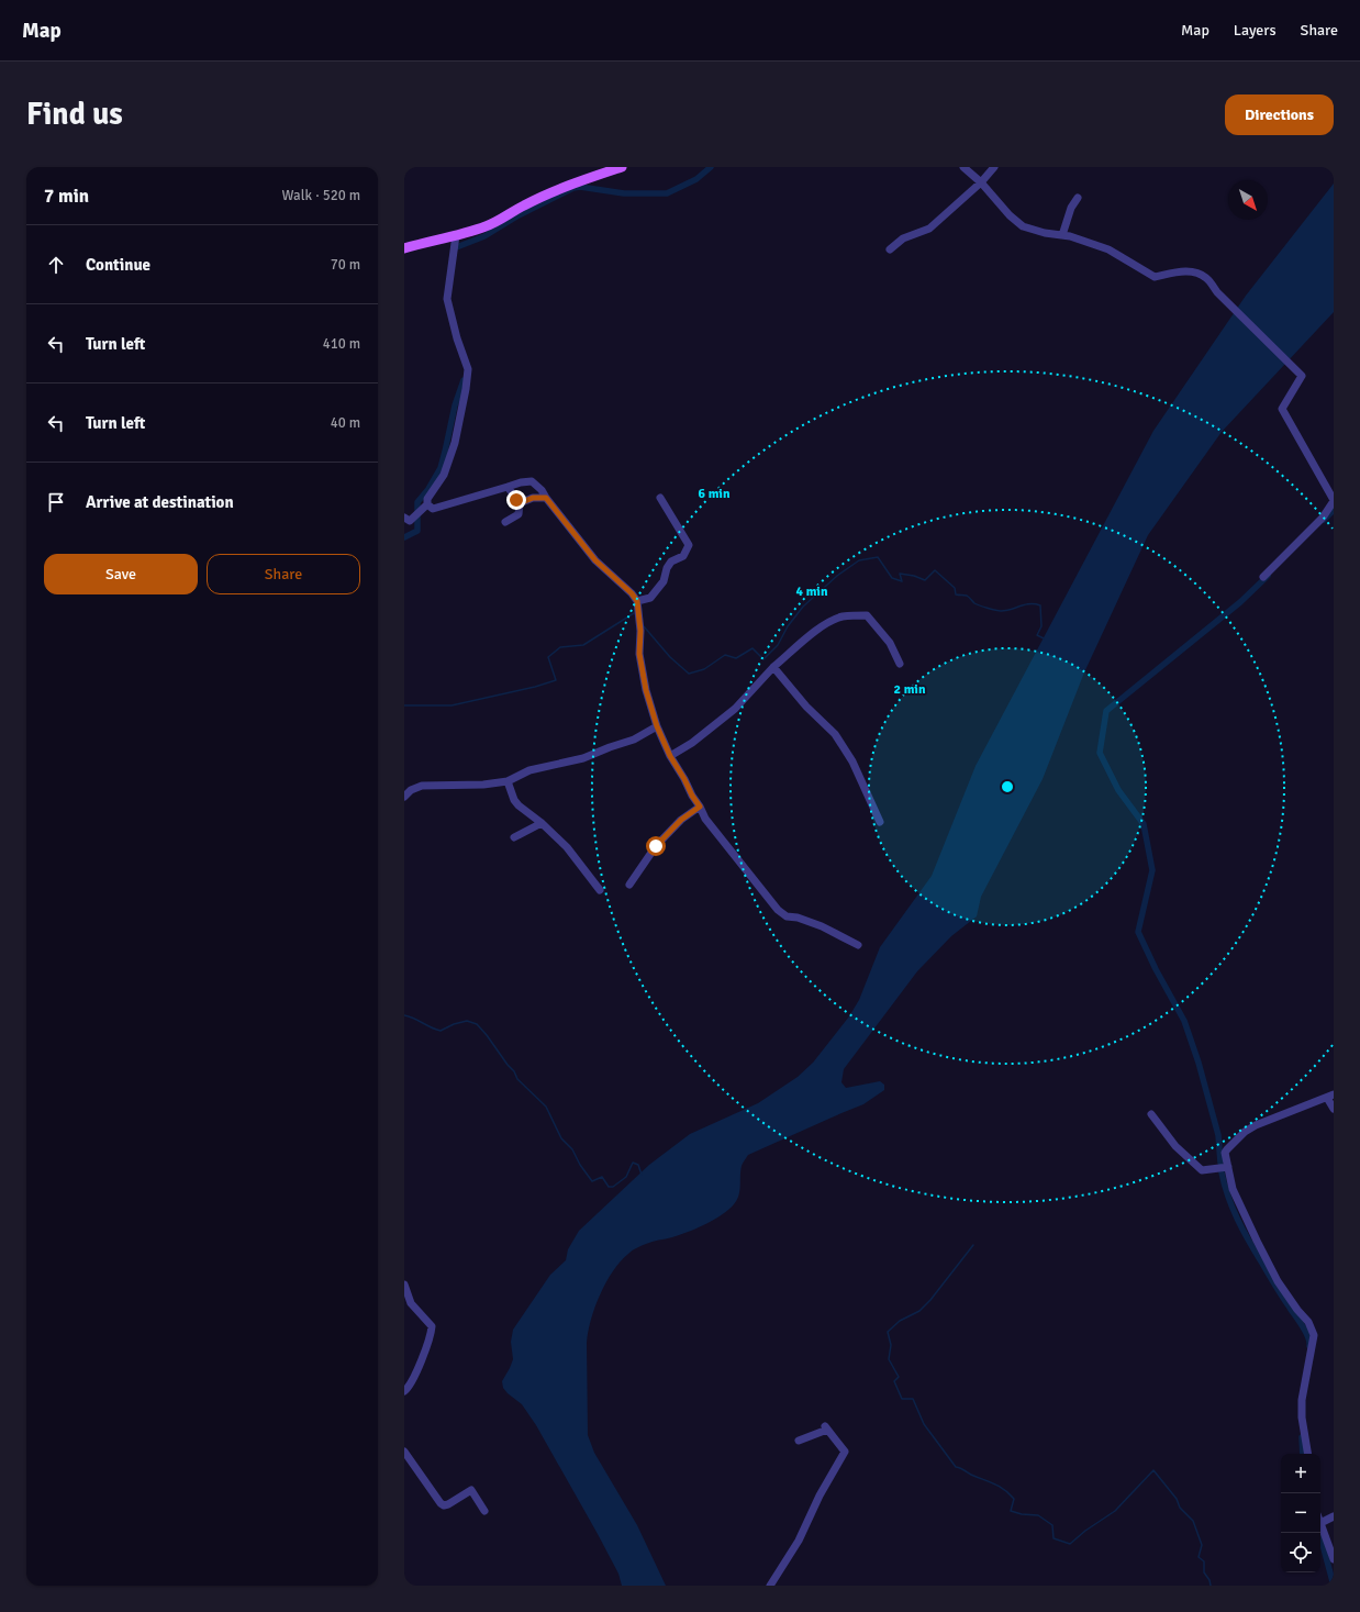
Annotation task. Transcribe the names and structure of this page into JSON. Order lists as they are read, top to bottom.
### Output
{
  "north": "bottom right",
  "page": {
    "header": "Map",
    "nav": ["Map", "Layers", "Share"],
    "buttons": [
      "Directions",
      ["Save", "Share"]
    ],
    "title": "Find us",
    "heading": ["7 min", "Walk · 520 m"],
    "list": [
      ["Continue", "70 m"],
      ["Turn left", "410 m"],
      ["Turn left", "40 m"],
      "Arrive at destination"
    ],
    "map_buttons": ["+", "−"]
  },
  "rings": ["6 min", "4 min", "2 min"]
}
